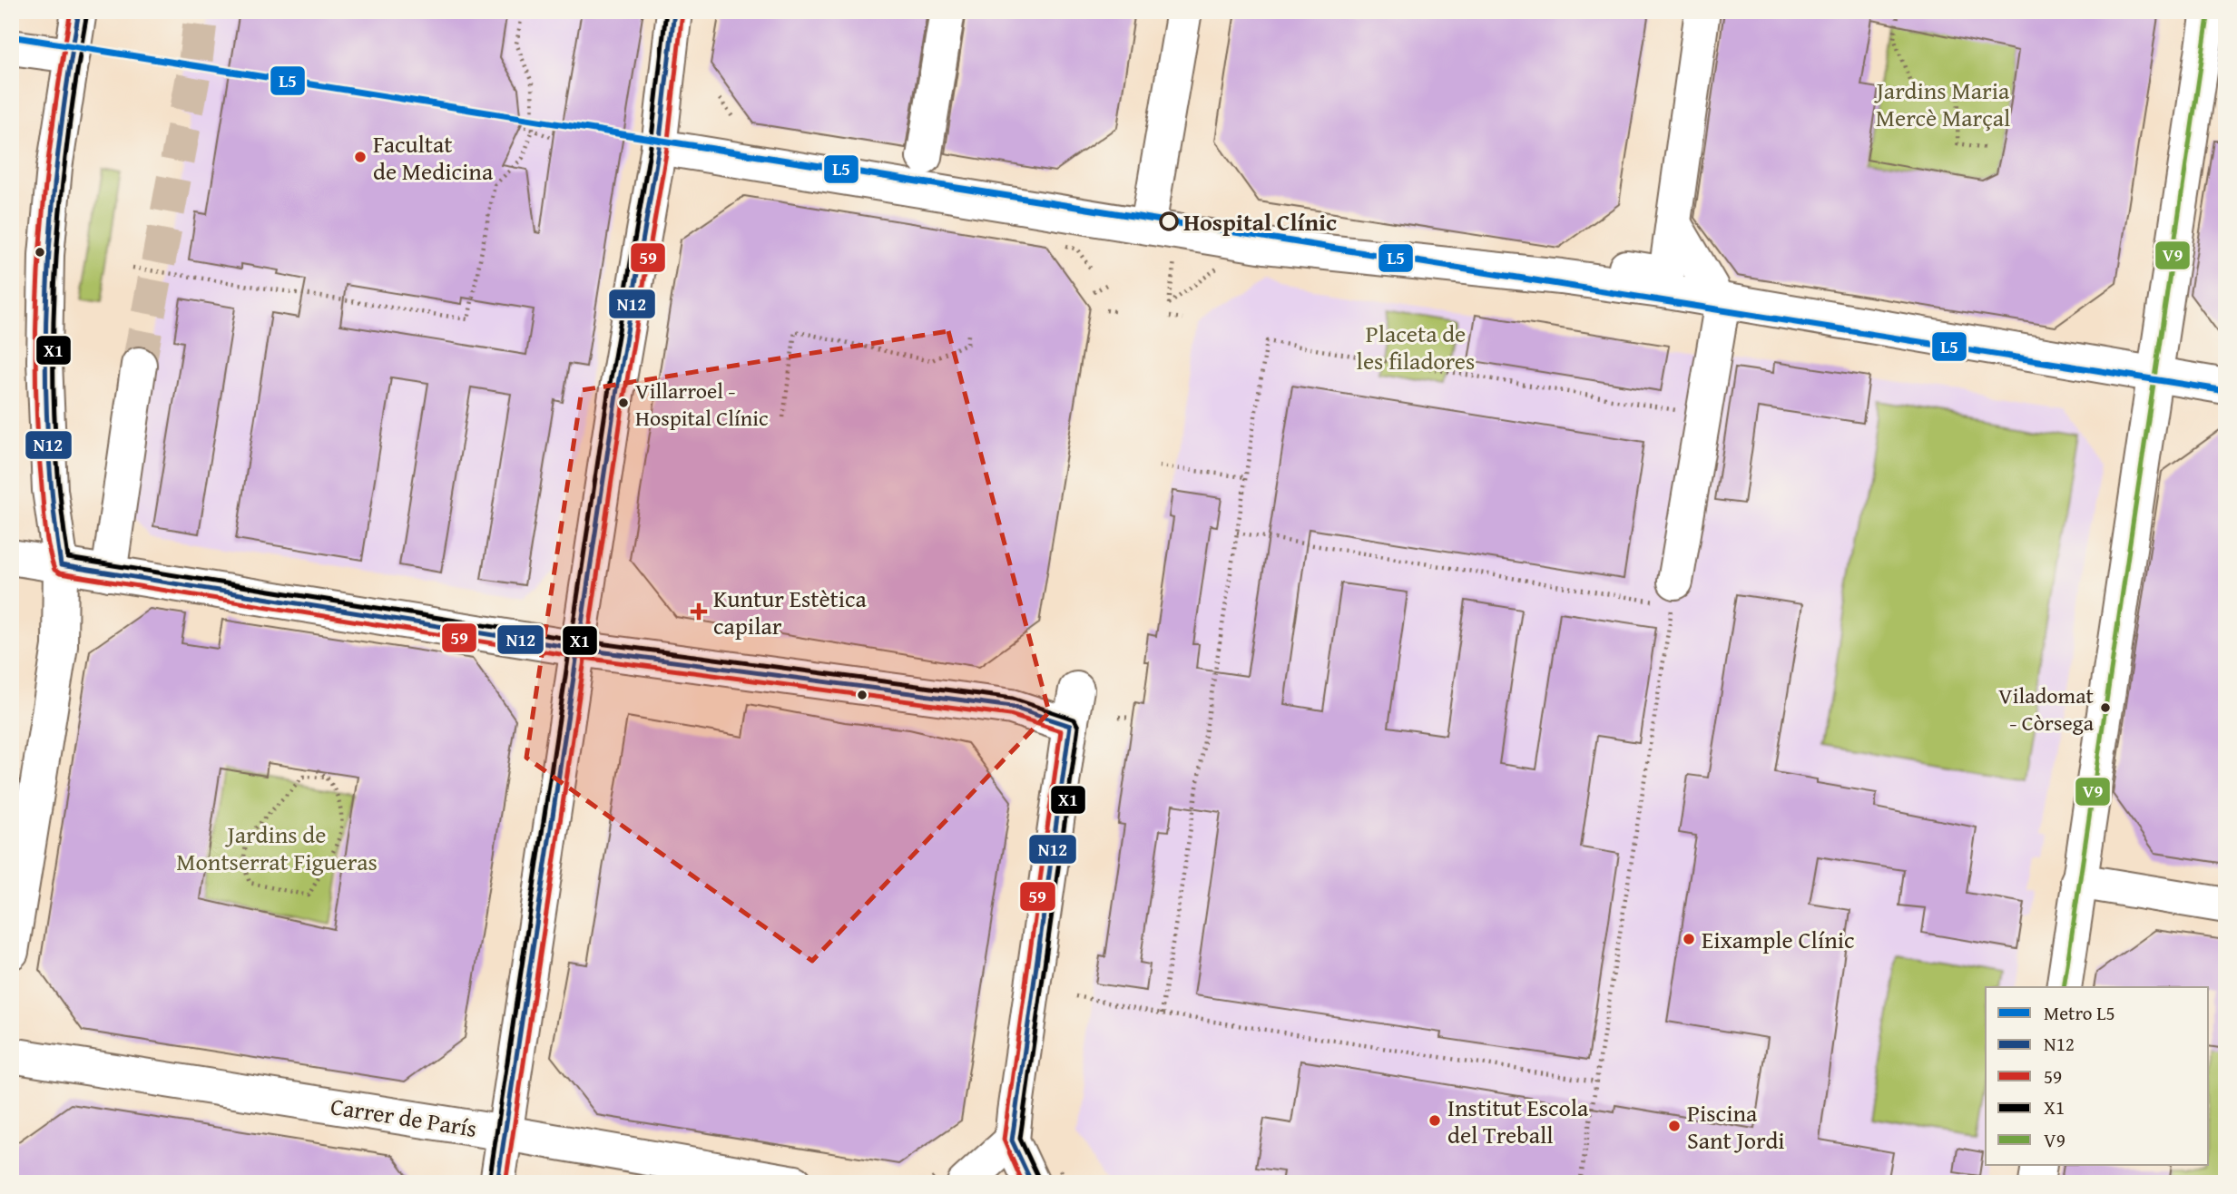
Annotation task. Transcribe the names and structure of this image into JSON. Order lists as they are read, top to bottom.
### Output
{
  "streets": {
    "street": ["Carrer de París"]
  },
  "parks": ["Jardins Maria Mercè Marçal", "Placeta de les filadores", "Jardins de Montserrat Figueras"],
  "places": {
    "other": [
      "Facultat de Medicina",
      "Hospital Clínic",
      "Villarroel - Hospital Clínic",
      "Viladomat - Còrsega",
      "Eixample Clínic",
      "Institut Escola del Treball",
      "Piscina Sant Jordi"
    ],
    "health": ["Kuntur Estètica capilar"]
  },
  "lines": [
    "transit line N12",
    "transit line 59",
    "transit line X1",
    "transit line V9",
    "metro line L5"
  ],
  "legend": [
    "Metro L5",
    "N12",
    "59",
    "X1",
    "V9"
  ]
}
